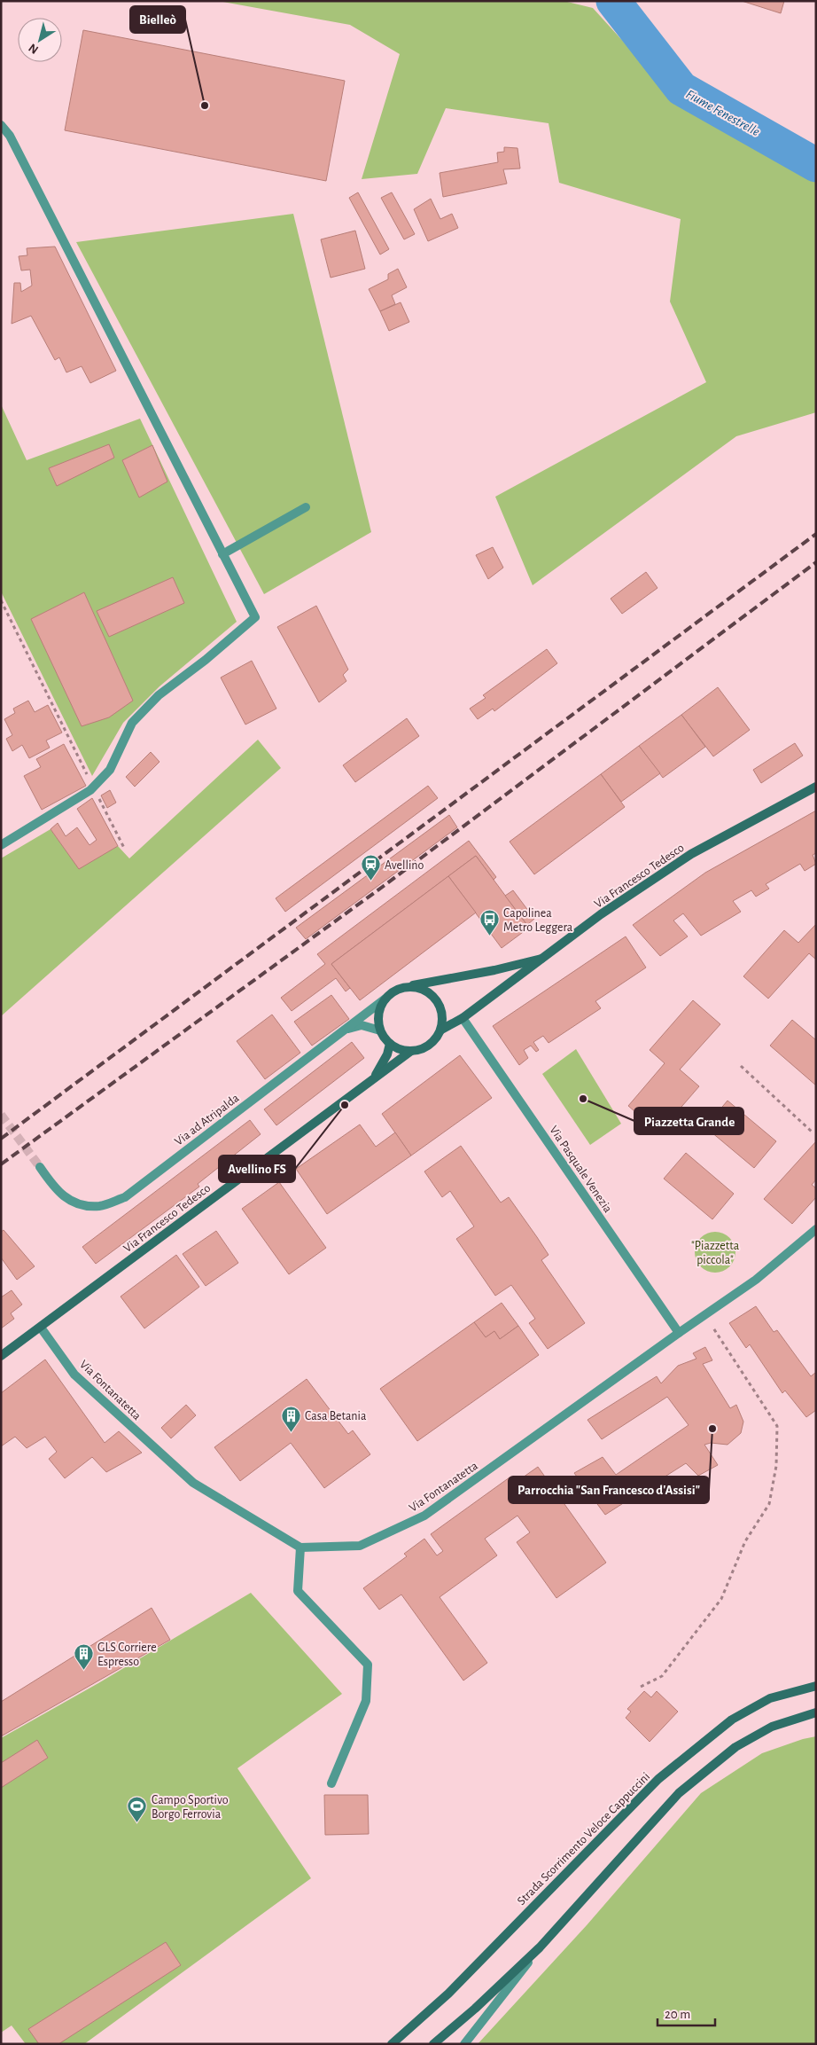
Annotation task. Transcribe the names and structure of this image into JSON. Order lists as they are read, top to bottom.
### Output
{
  "streets": {
    "street": [
      "Via Francesco Tedesco",
      "Via ad Atripalda",
      "Via Pasquale Venezia",
      "Via Fontanatetta",
      "Strada Scorrimento Veloce Cappuccini"
    ]
  },
  "crossings": [
    ["Via Francesco Tedesco", "Via ad Atripalda"],
    ["Via Francesco Tedesco", "Via Pasquale Venezia"],
    ["Via Francesco Tedesco", "Via Fontanatetta"],
    ["Via Pasquale Venezia", "Via Fontanatetta"]
  ],
  "water": ["Fiume Fenestrelle"],
  "parks": ["\"Piazzetta piccola\""],
  "places": {
    "other": [
      "Bielleò",
      "Piazzetta Grande",
      "Avellino FS",
      "Parrocchia \"San Francesco d'Assisi\""
    ],
    "station": ["Avellino"],
    "bus stop": ["Capolinea Metro Leggera"],
    "building": ["Casa Betania", "GLS Corriere Espresso"],
    "sports": ["Campo Sportivo Borgo Ferrovia"]
  },
  "scale_bar": "20 m",
  "north": "bottom left"
}
